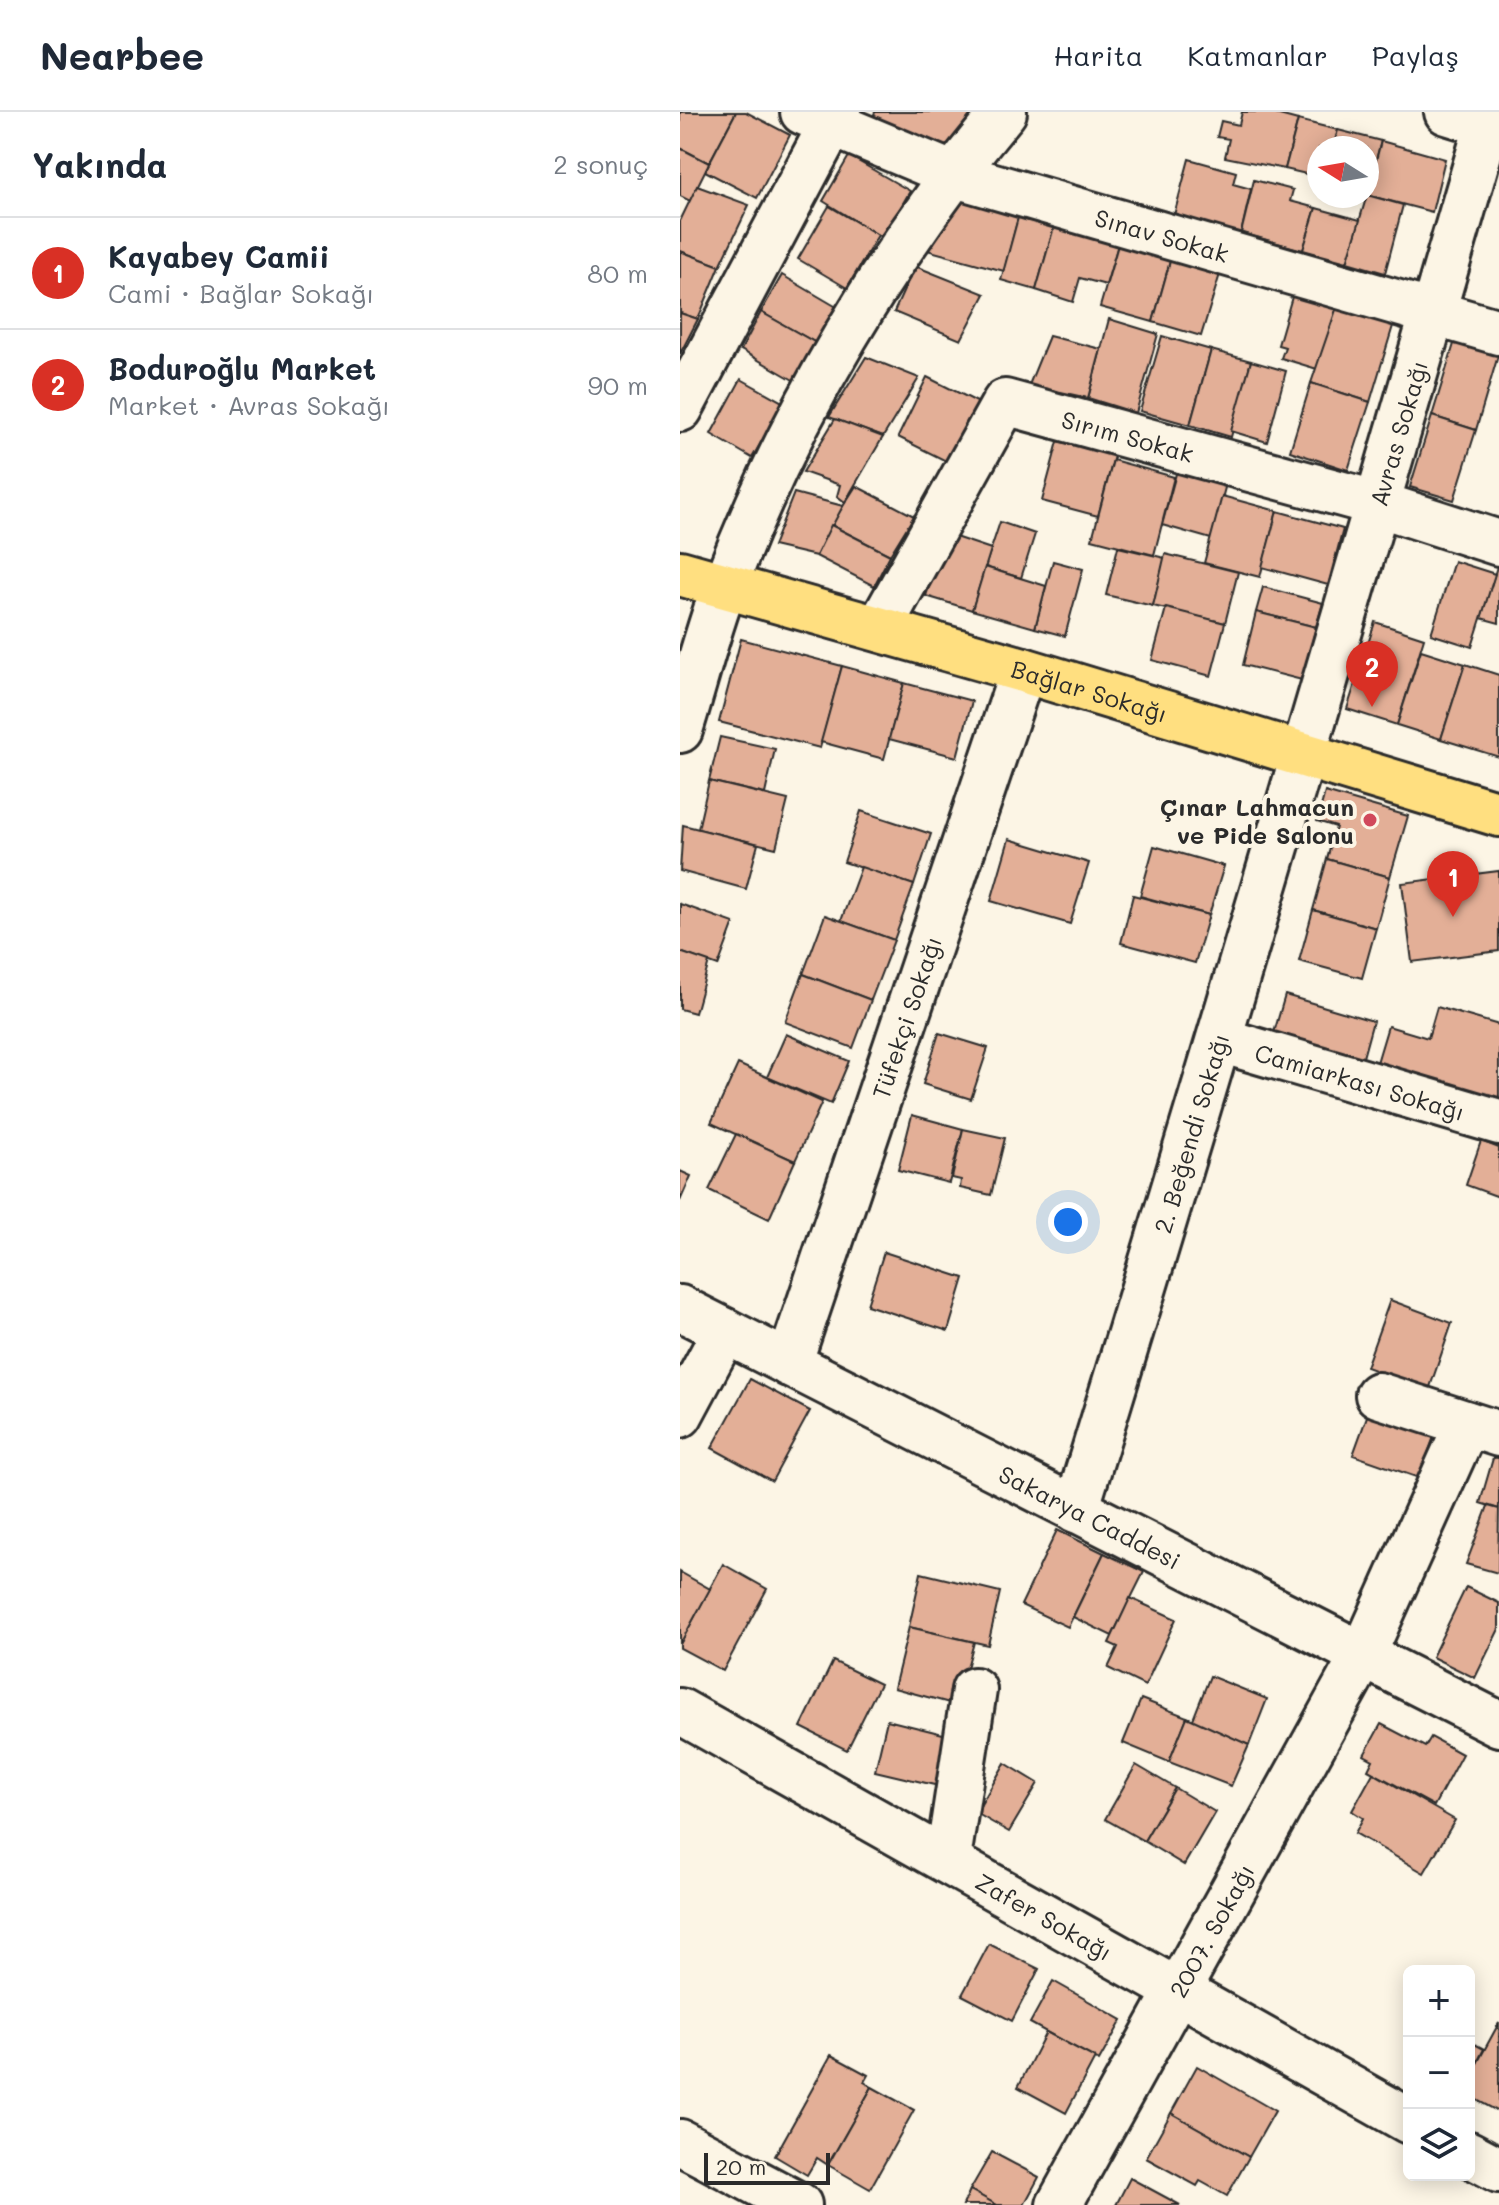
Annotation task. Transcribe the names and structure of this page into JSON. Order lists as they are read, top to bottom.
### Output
{
  "streets": {
    "main road": ["Bağlar Sokağı"],
    "street": [
      "Sınav Sokak",
      "Avras Sokağı",
      "Sırım Sokak",
      "Tüfekçi Sokağı",
      "Camiarkası Sokağı",
      "2. Beğendi Sokağı",
      "Sakarya Caddesi",
      "Zafer Sokağı",
      "2007. Sokağı"
    ]
  },
  "crossings": [
    ["Sınav Sokak", "Avras Sokağı"],
    ["Avras Sokağı", "Sırım Sokak"],
    ["Avras Sokağı", "Bağlar Sokağı"],
    ["Avras Sokağı", "2. Beğendi Sokağı"],
    ["Sırım Sokak", "Bağlar Sokağı"],
    ["Bağlar Sokağı", "Tüfekçi Sokağı"],
    ["Bağlar Sokağı", "2. Beğendi Sokağı"],
    ["Tüfekçi Sokağı", "Sakarya Caddesi"],
    ["Camiarkası Sokağı", "2. Beğendi Sokağı"],
    ["2. Beğendi Sokağı", "Sakarya Caddesi"],
    ["Sakarya Caddesi", "2007. Sokağı"],
    ["Zafer Sokağı", "2007. Sokağı"]
  ],
  "places": ["Çınar Lahmacun ve Pide Salonu"],
  "scale_bar": "20 m",
  "north": "left",
  "page": {
    "header": "Nearbee",
    "nav": ["Harita", "Katmanlar", "Paylaş"],
    "heading": ["Yakında", "2 sonuç"],
    "list": [
      {
        "mark": "1",
        "name": "Kayabey Camii",
        "note": "Cami · Bağlar Sokağı",
        "value": "80 m"
      },
      {
        "mark": "2",
        "name": "Boduroğlu Market",
        "note": "Market · Avras Sokağı",
        "value": "90 m"
      }
    ],
    "pins": ["2", "1"],
    "map_buttons": ["+", "−"],
    "scale": "20 m"
  }
}
